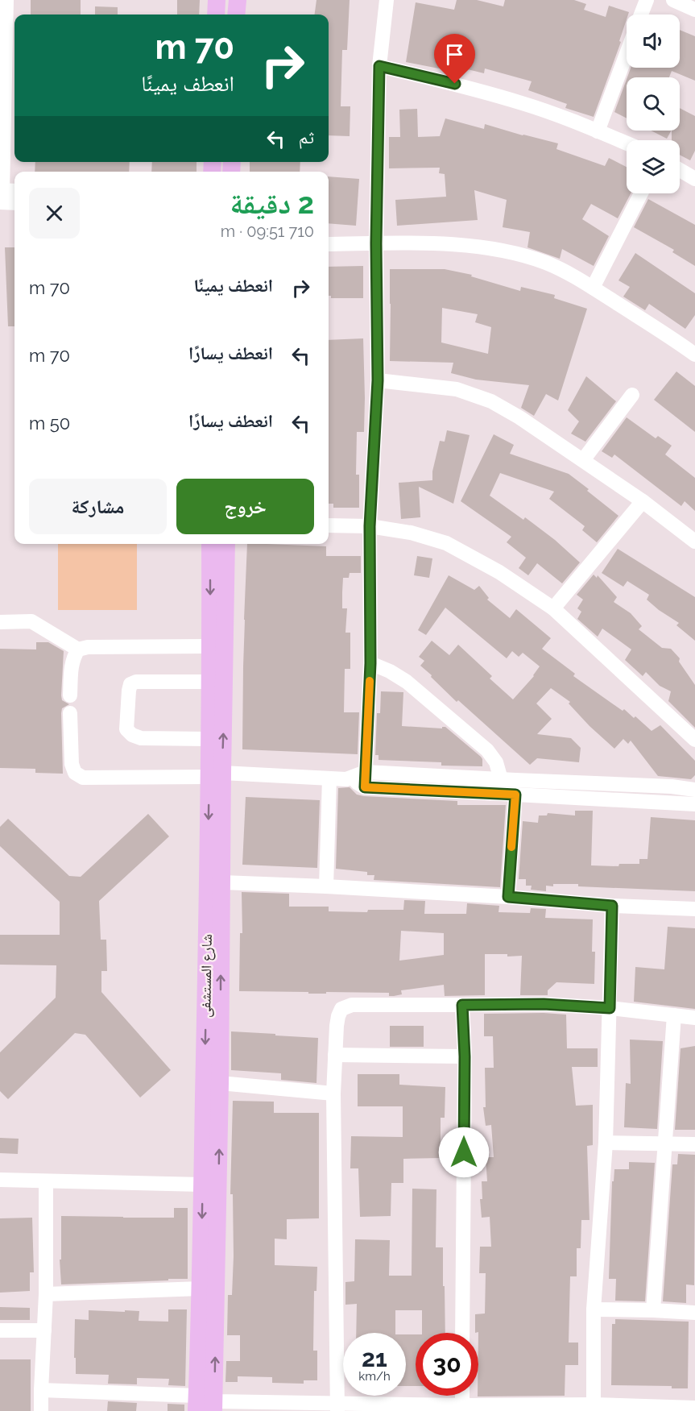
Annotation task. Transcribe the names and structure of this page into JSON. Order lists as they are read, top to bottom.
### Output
{
  "streets": {
    "main road": ["شارع المستشفى"]
  },
  "page": {
    "turn": ["70 m", "انعطف يمينًا"],
    "then": "ثم",
    "heading": ["2 دقيقة", "710 m · 09:51"],
    "list": [
      {
        "name": "انعطف يمينًا",
        "value": "70 m"
      },
      {
        "name": "انعطف يسارًا",
        "value": "70 m"
      },
      {
        "name": "انعطف يسارًا",
        "value": "50 m"
      }
    ],
    "buttons": ["خروج", "مشاركة"],
    "speed": "21 km/h",
    "limit": "30"
  }
}
